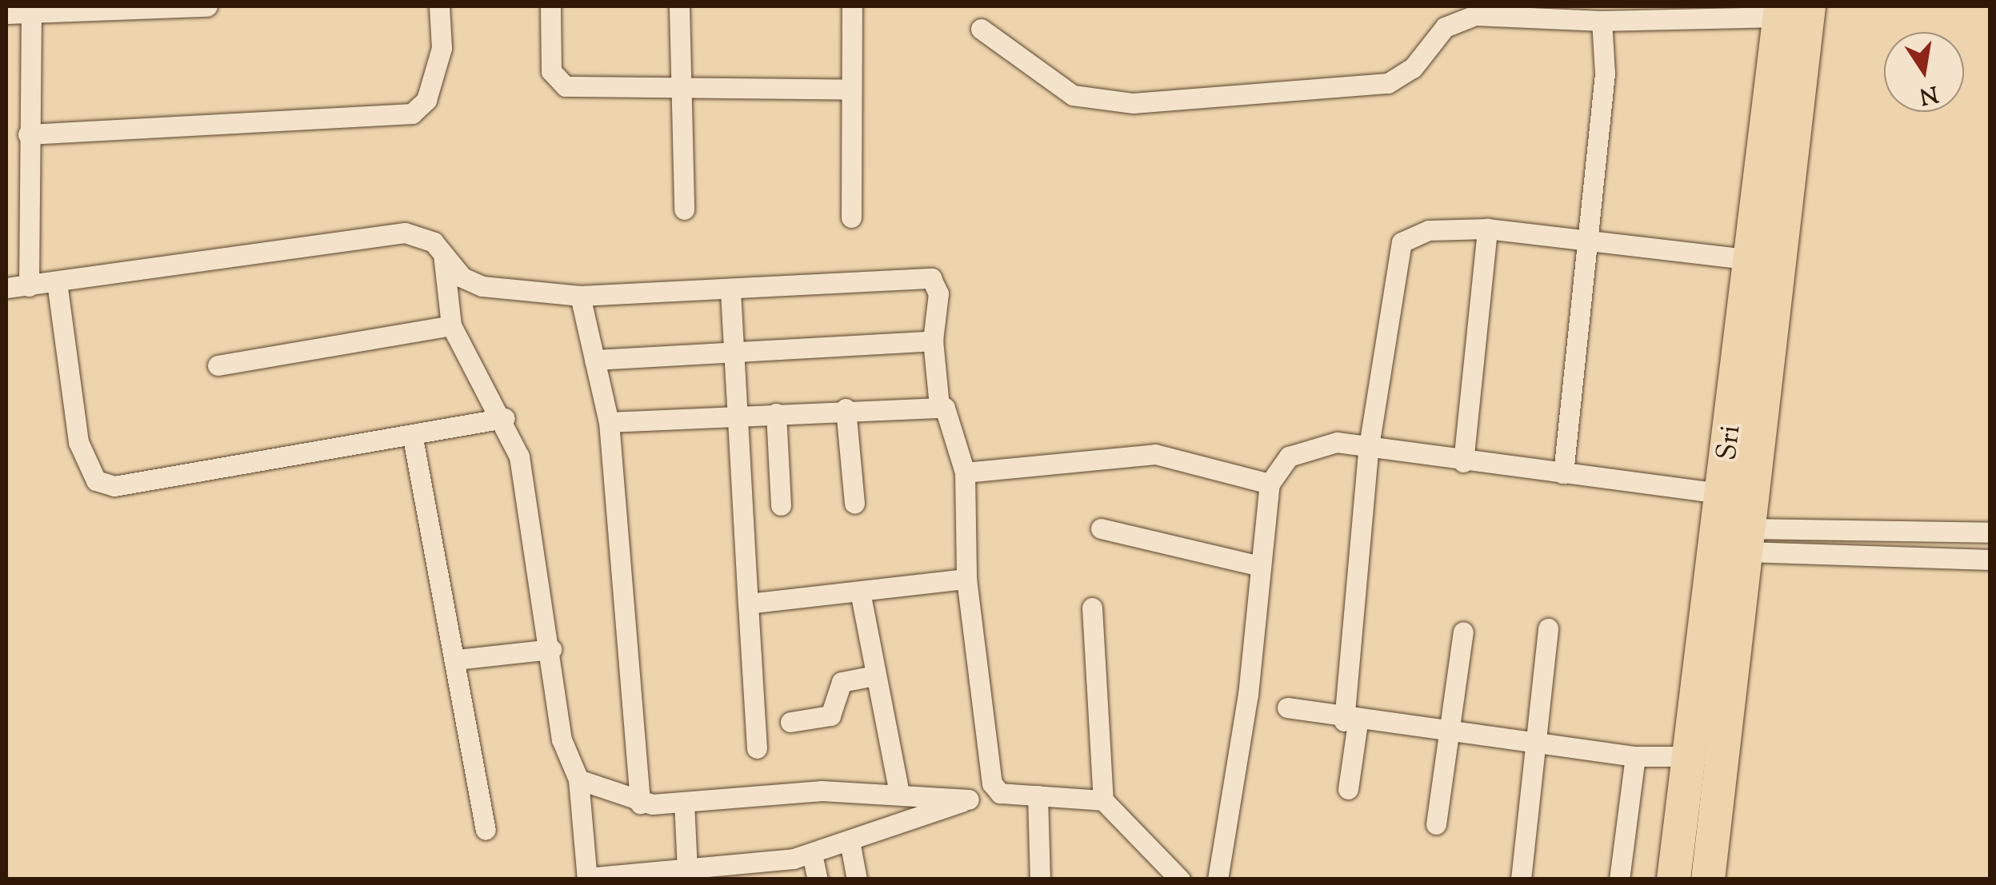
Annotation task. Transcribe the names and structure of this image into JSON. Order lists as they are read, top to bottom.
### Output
{
  "streets": {
    "highway": ["Sri"]
  },
  "north": "bottom"
}
